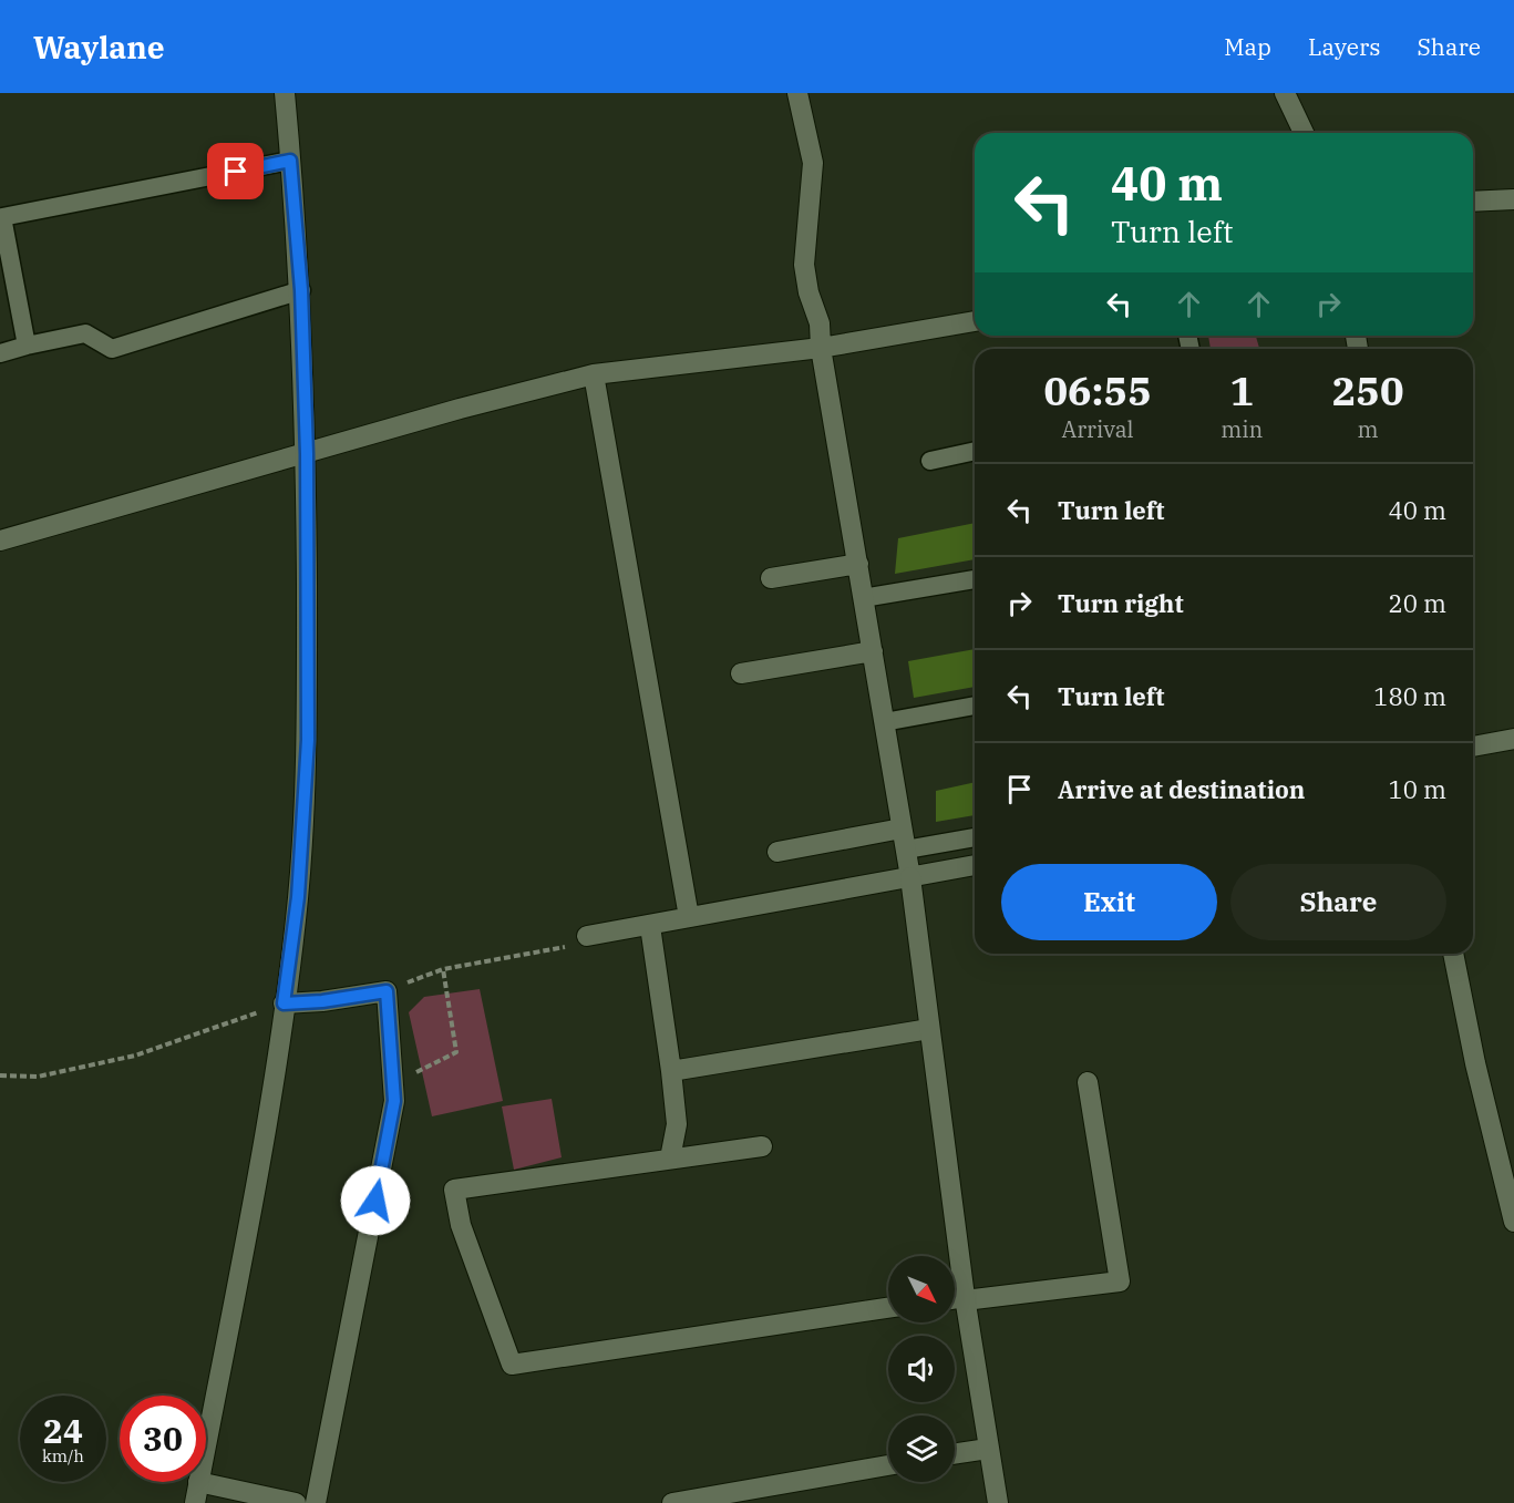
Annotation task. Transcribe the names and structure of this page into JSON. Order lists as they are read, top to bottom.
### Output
{
  "north": "bottom right",
  "page": {
    "header": "Waylane",
    "nav": ["Map", "Layers", "Share"],
    "turn": ["40 m", "Turn left"],
    "eta": [
      "06:55",
      "Arrival",
      "1",
      "min",
      "250",
      "m"
    ],
    "list": [
      {
        "name": "Turn left",
        "value": "40 m"
      },
      {
        "name": "Turn right",
        "value": "20 m"
      },
      {
        "name": "Turn left",
        "value": "180 m"
      },
      {
        "name": "Arrive at destination",
        "value": "10 m"
      }
    ],
    "buttons": ["Exit", "Share"],
    "speed": "24 km/h",
    "limit": "30"
  }
}
